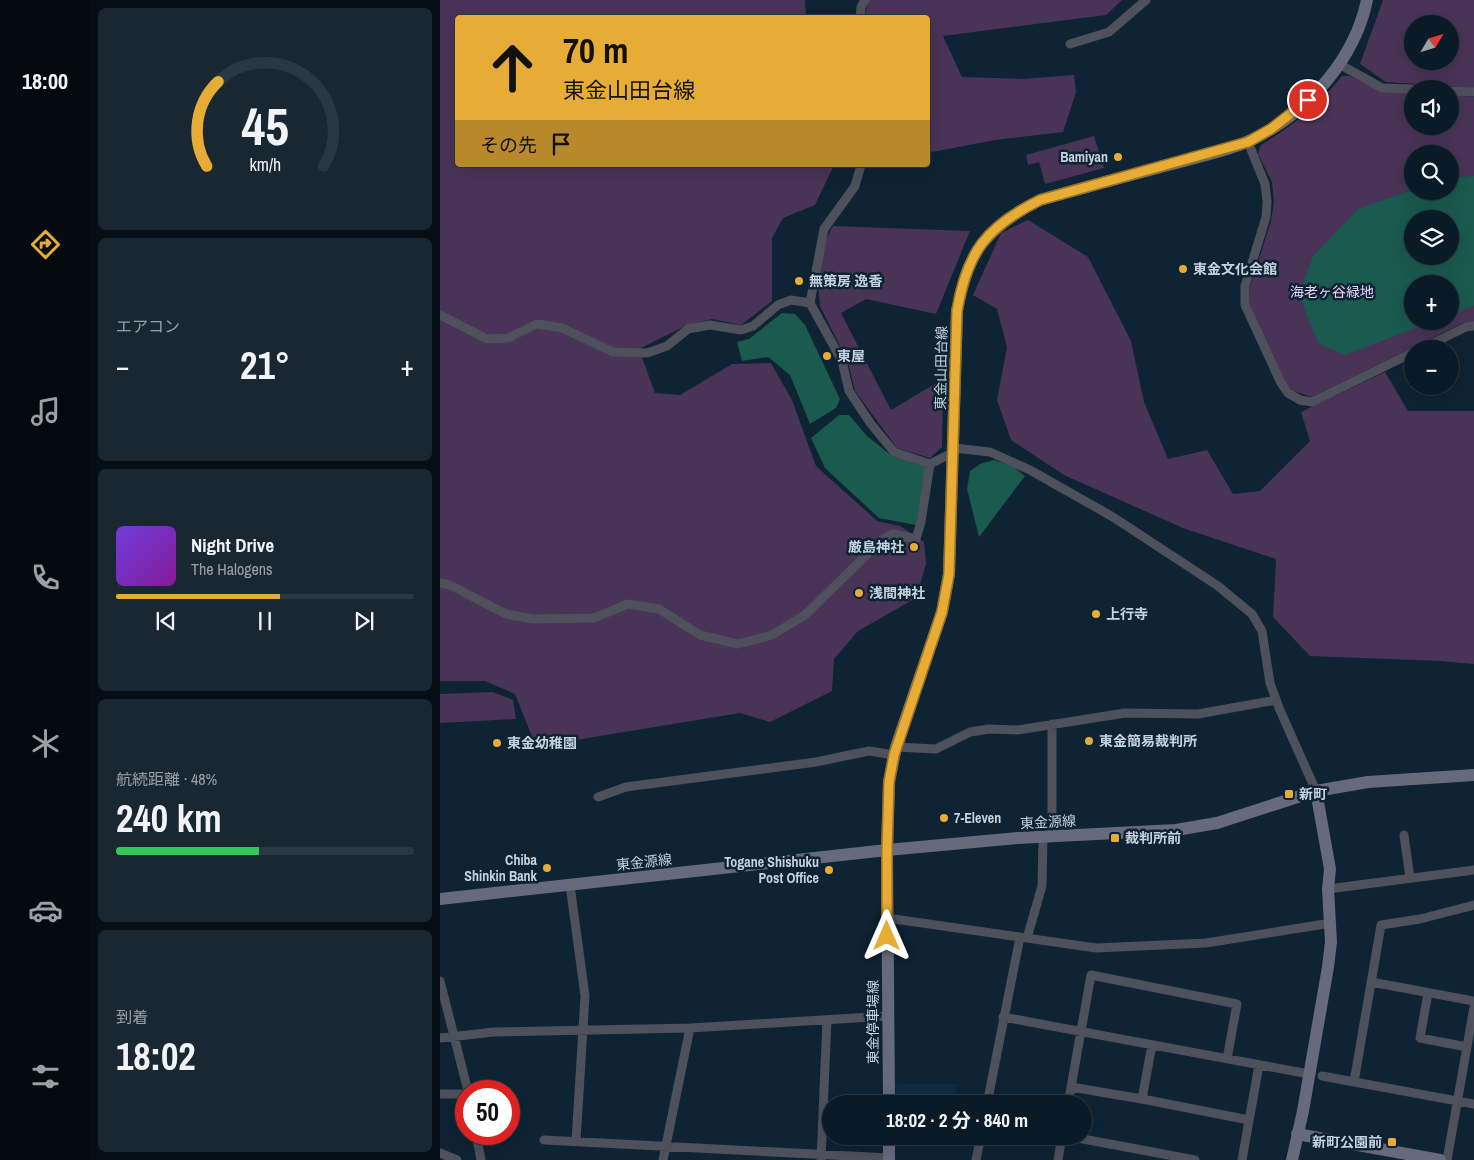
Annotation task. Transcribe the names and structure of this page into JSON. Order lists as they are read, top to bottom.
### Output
{
  "streets": {
    "main road": ["東金山田台線", "東金源線", "東金停車場線"]
  },
  "crossings": [
    ["東金山田台線", "東金源線"],
    ["東金山田台線", "東金停車場線"],
    ["東金源線", "東金停車場線"]
  ],
  "parks": ["海老ヶ谷緑地"],
  "places": {
    "other": [
      "Bamiyan",
      "東金文化会館",
      "無策房 逸香",
      "東屋",
      "厳島神社",
      "浅間神社",
      "上行寺",
      "東金簡易裁判所",
      "東金幼稚園",
      "7-Eleven",
      "Chiba Shinkin Bank",
      "Togane Shishuku Post Office"
    ],
    "transit": ["新町", "裁判所前", "新町公園前"]
  },
  "north": "top right",
  "page": {
    "tabs": "18:00",
    "map_buttons": ["+", "−"],
    "turn": ["70 m", "東金山田台線"],
    "then": "その先",
    "tile": [
      "エアコン",
      ["航続距離 · 48%", "240 km"],
      ["到着", "18:02"]
    ],
    "heat": ["−", "21°", "+"],
    "song": ["Night Drive", "The Halogens"],
    "limit": "50",
    "trip": "18:02 · 2 分 · 840 m",
    "gauge": ["45", "km/h"]
  }
}
